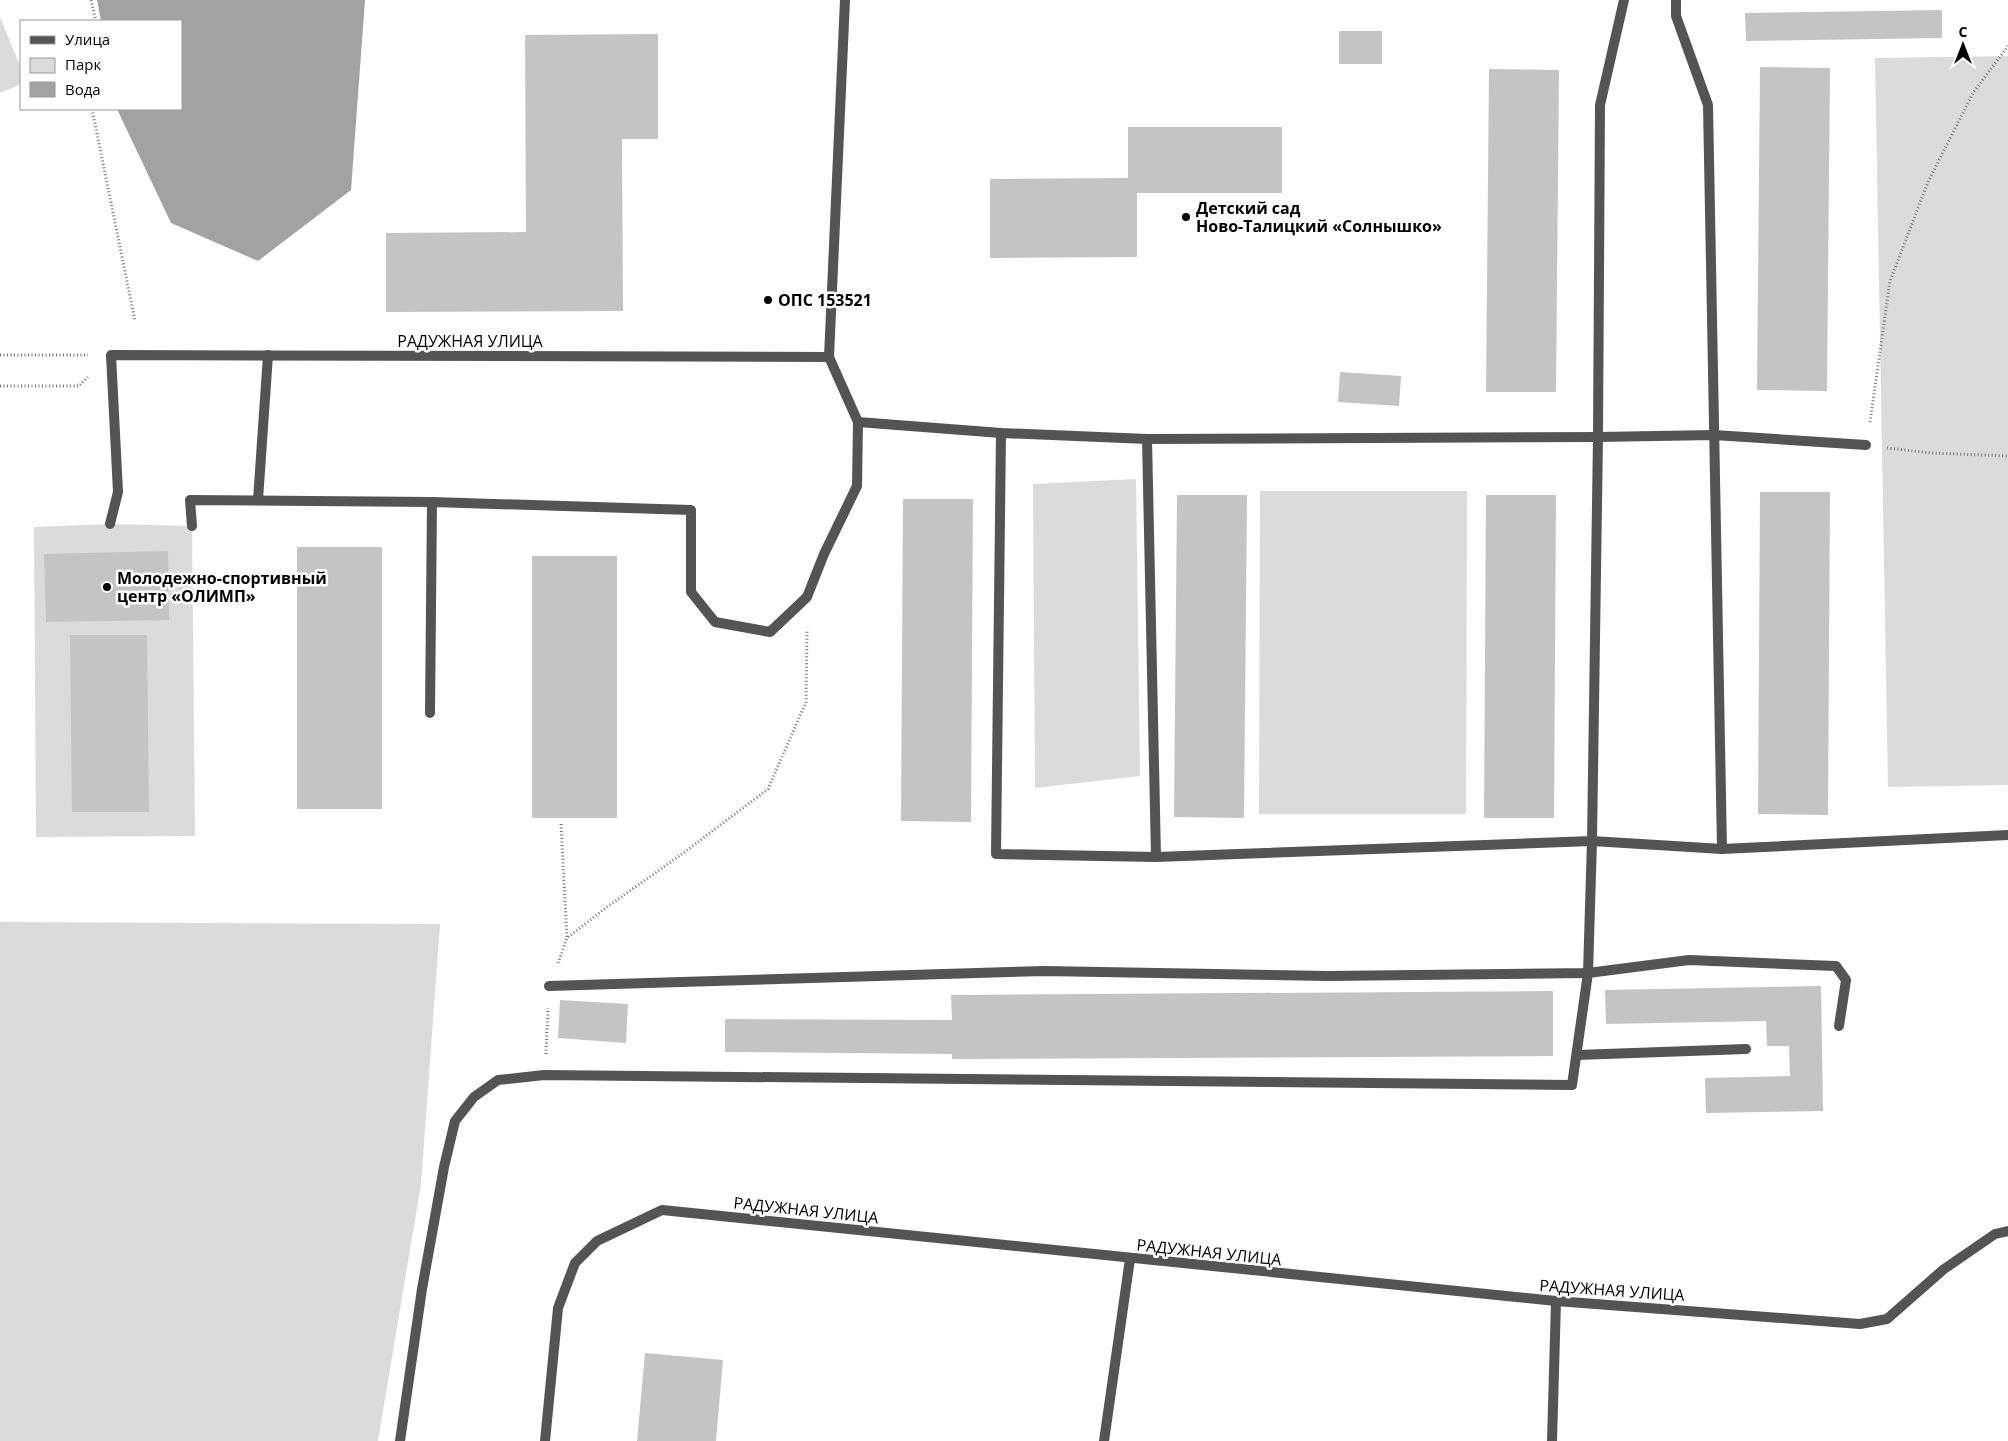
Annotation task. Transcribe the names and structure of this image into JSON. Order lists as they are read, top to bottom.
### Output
{
  "streets": {
    "street": ["РАДУЖНАЯ УЛИЦА"]
  },
  "places": ["Детский сад Ново-Талицкий «Солнышко»", "ОПС 153521", "Молодежно-спортивный центр «ОЛИМП»"],
  "legend": ["Улица", "Парк", "Вода"],
  "north": "top"
}
